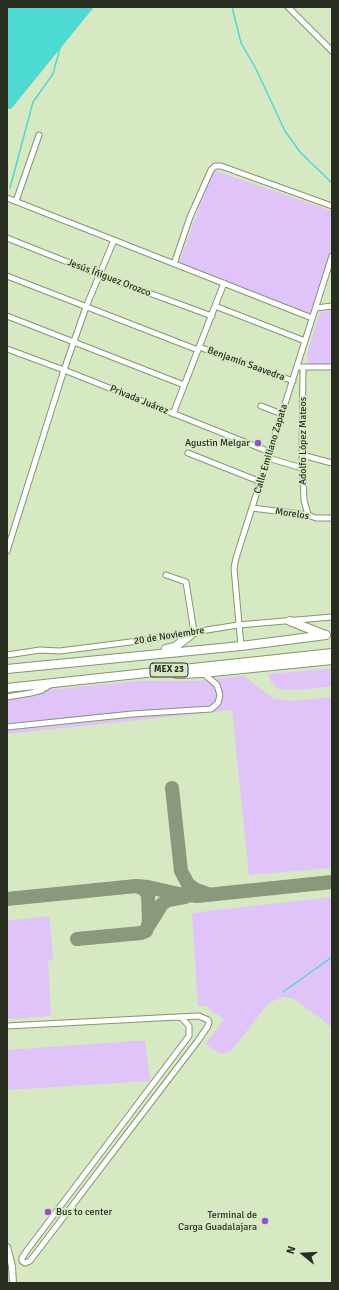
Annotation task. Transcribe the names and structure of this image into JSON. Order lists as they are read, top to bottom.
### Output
{
  "streets": {
    "highway": ["MEX 23"],
    "street": [
      "Jesús Íñiguez Orozco",
      "Benjamín Saavedra",
      "Privada Juárez",
      "Adolfo López Mateos",
      "Calle Emiliano Zapata",
      "Morelos",
      "20 de Noviembre"
    ]
  },
  "crossings": [
    ["Benjamín Saavedra", "Calle Emiliano Zapata"],
    ["Privada Juárez", "Calle Emiliano Zapata"],
    ["Adolfo López Mateos", "Morelos"],
    ["Calle Emiliano Zapata", "Morelos"],
    ["Calle Emiliano Zapata", "20 de Noviembre"],
    ["Calle Emiliano Zapata", "MEX 23"],
    ["20 de Noviembre", "MEX 23"]
  ],
  "places": ["Agustin Melgar", "Bus to center", "Terminal de Carga Guadalajara"],
  "north": "left"
}
